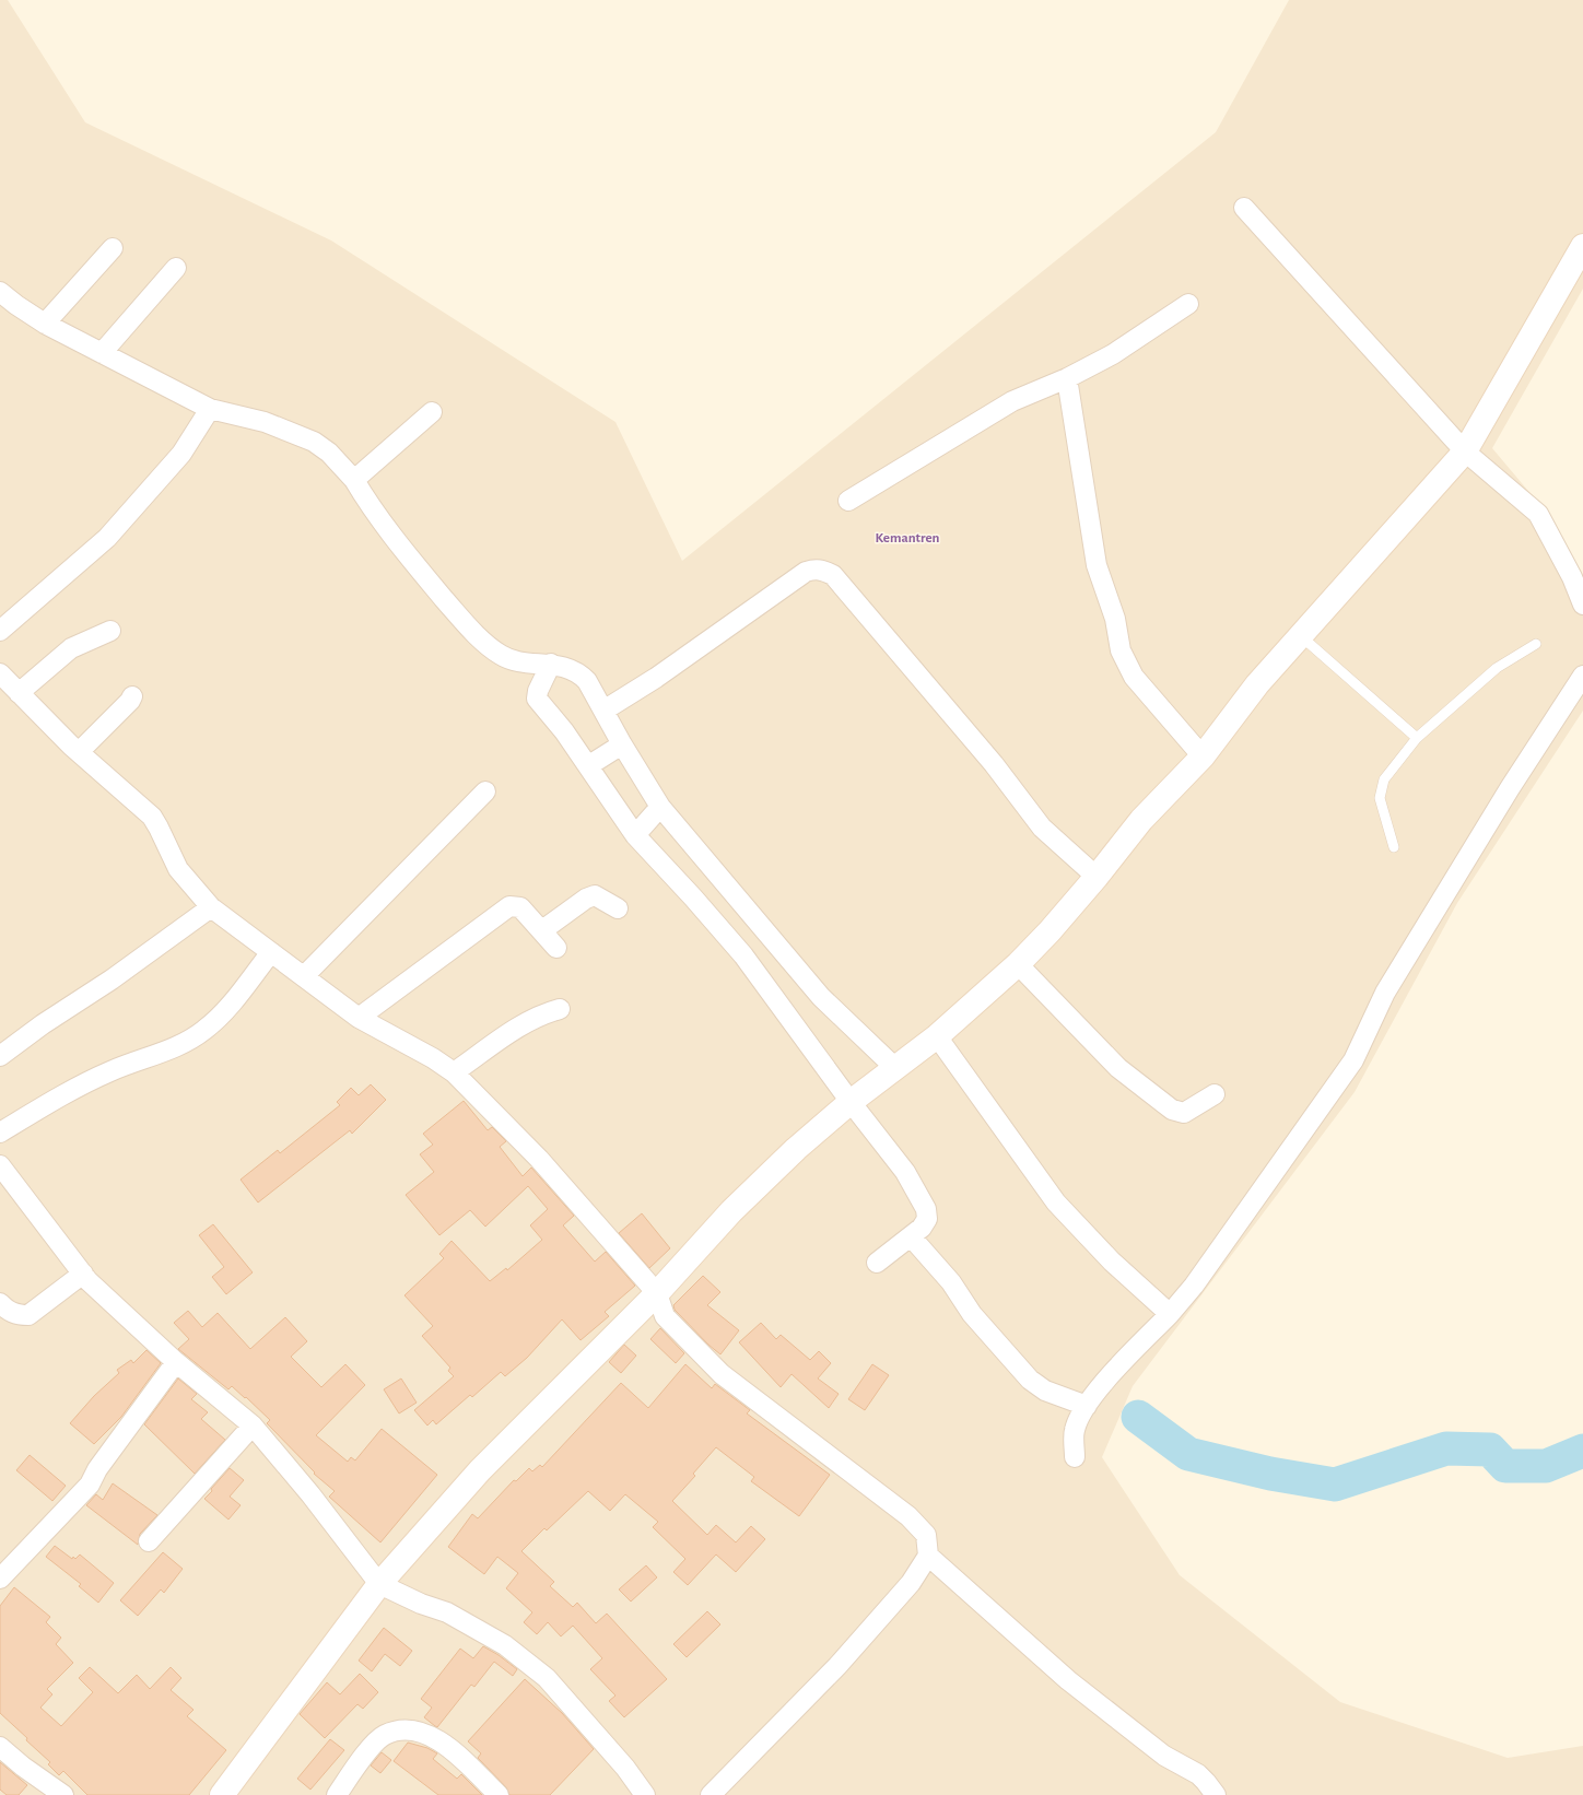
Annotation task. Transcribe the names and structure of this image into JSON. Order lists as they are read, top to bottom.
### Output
{
  "districts": ["Kemantren"]
}
